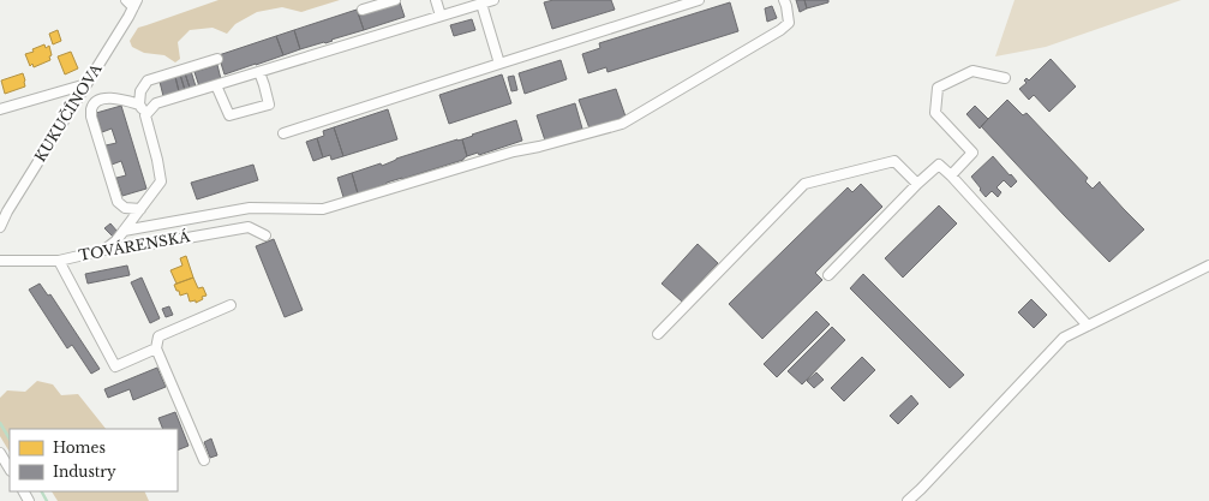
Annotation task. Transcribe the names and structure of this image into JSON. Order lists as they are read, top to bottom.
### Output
{
  "streets": {
    "street": ["KUKUČÍNOVA", "TOVÁRENSKÁ"]
  },
  "legend": ["Homes", "Industry"]
}
